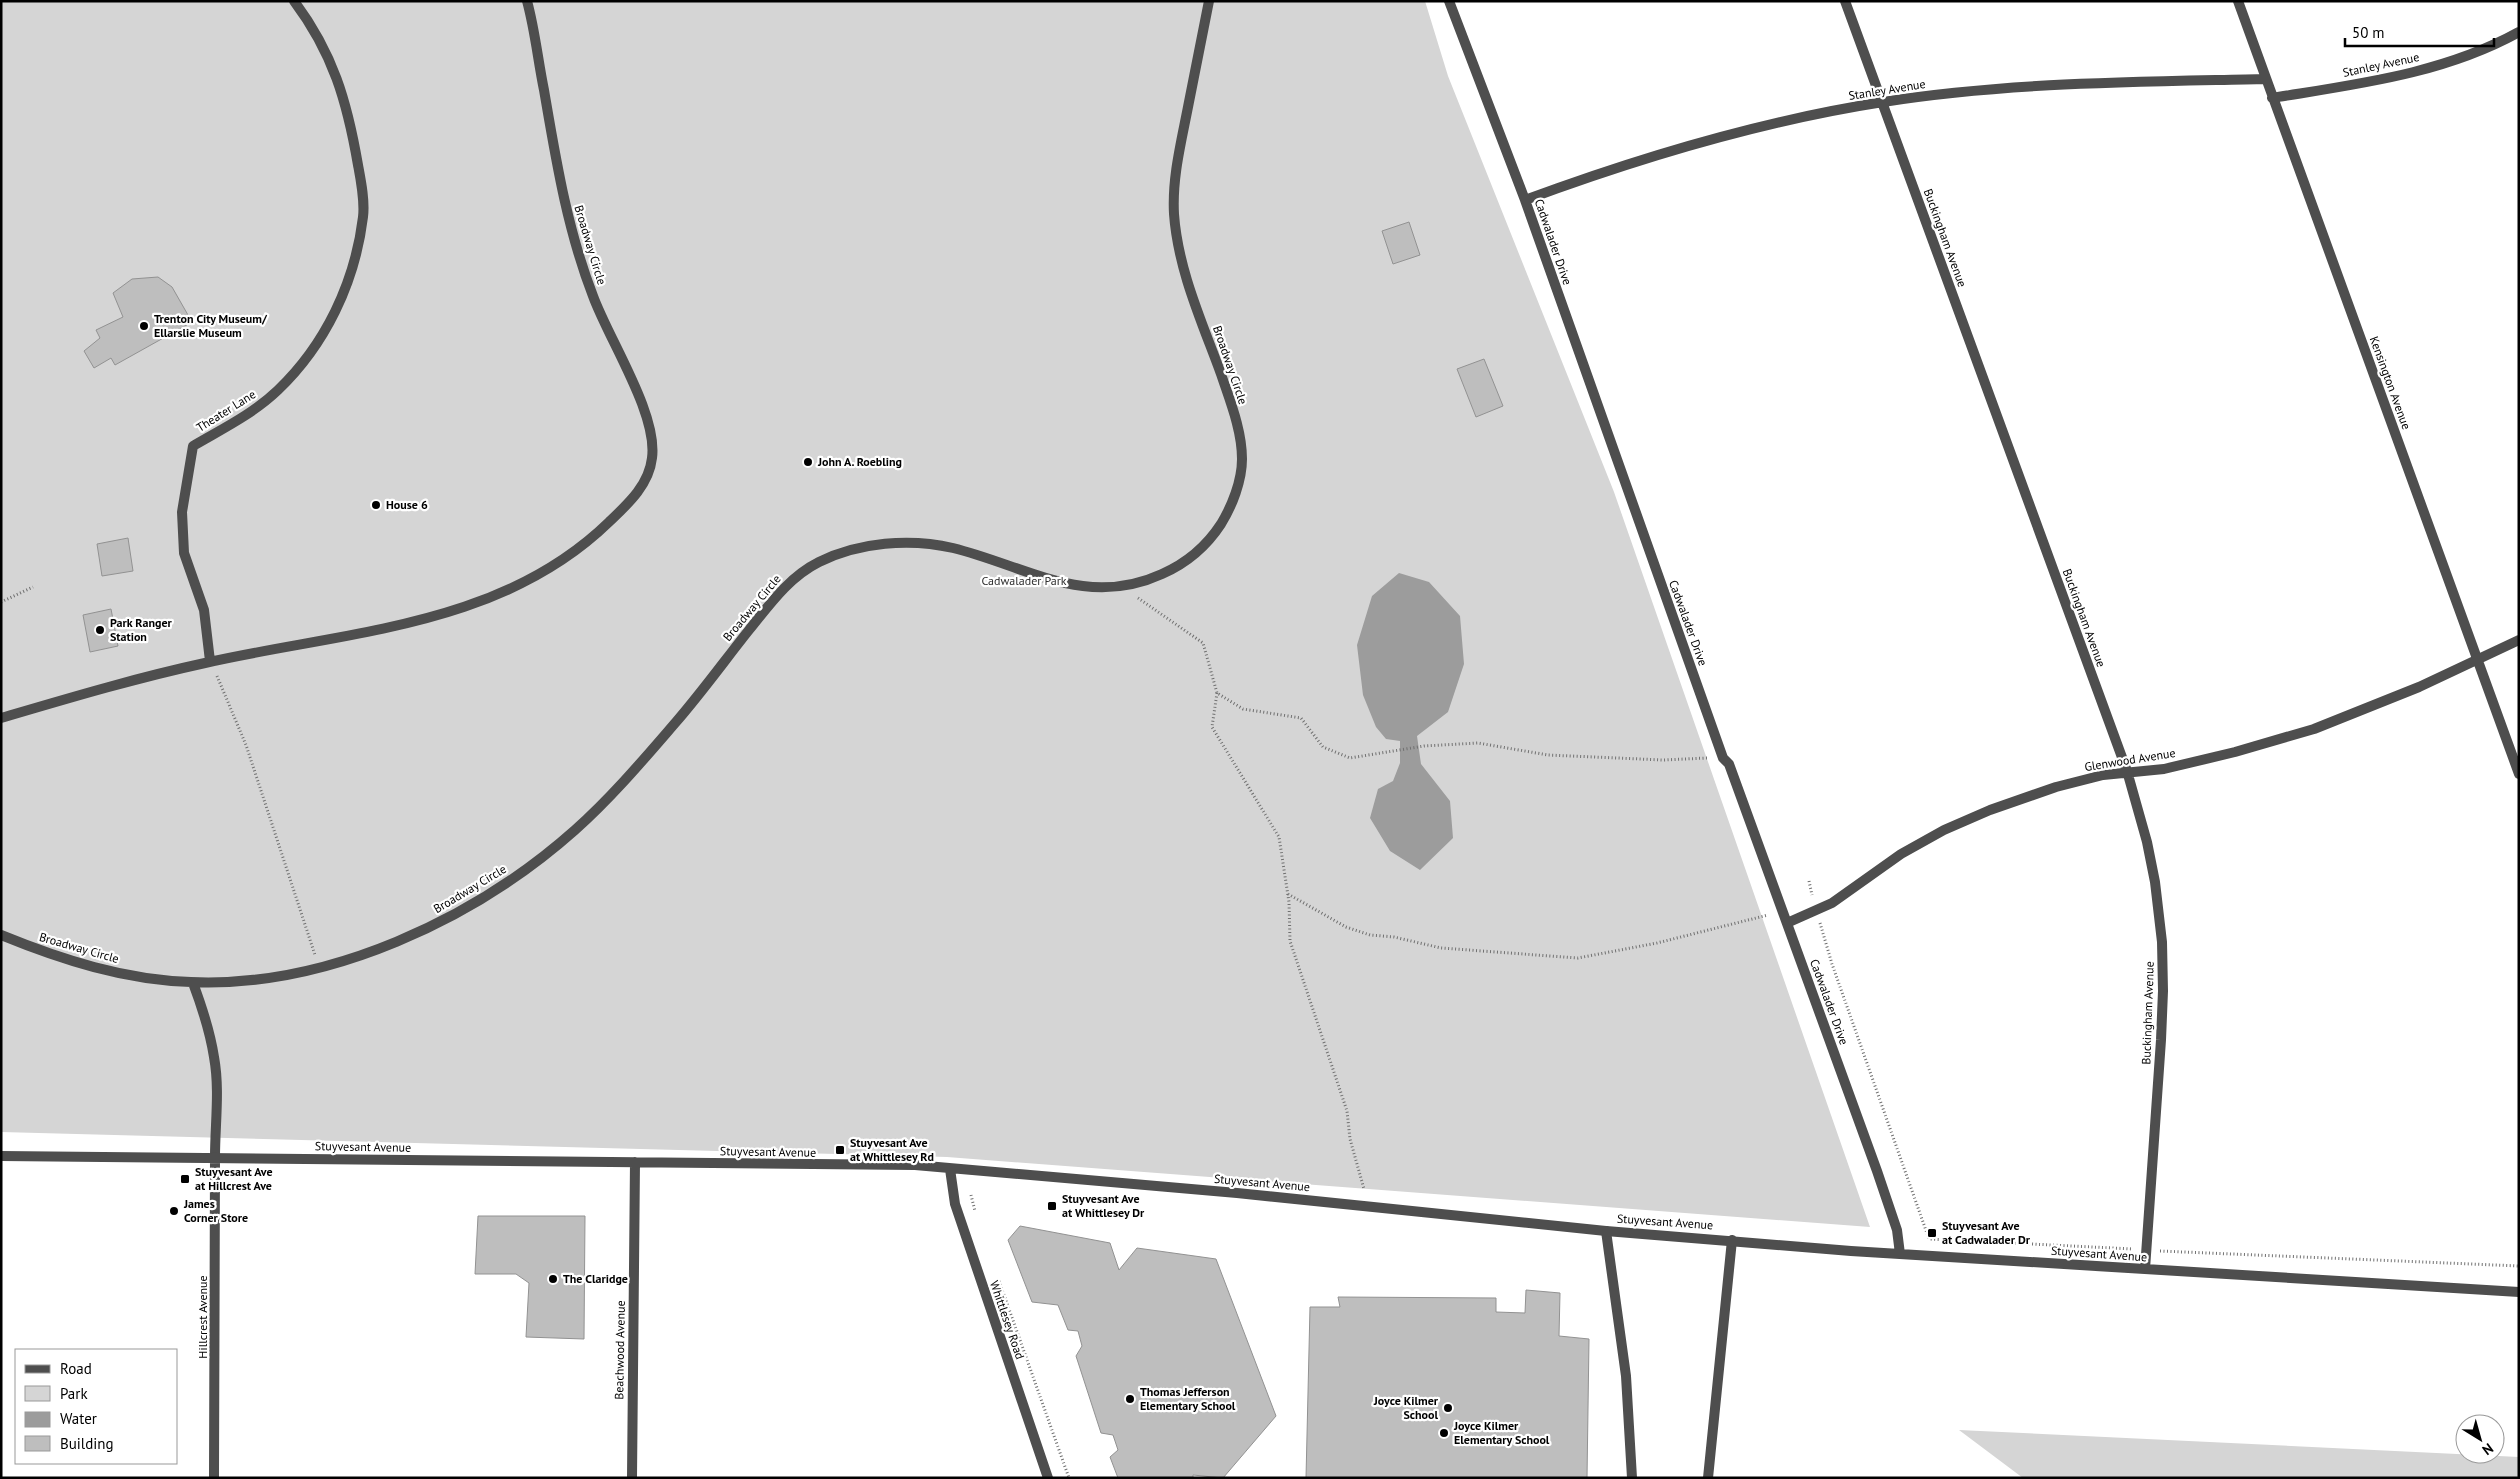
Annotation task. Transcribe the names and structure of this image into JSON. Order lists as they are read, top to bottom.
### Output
{
  "streets": {
    "street": [
      "Stanley Avenue",
      "Buckingham Avenue",
      "Cadwalader Drive",
      "Broadway Circle",
      "Kensington Avenue",
      "Theater Lane",
      "Glenwood Avenue",
      "Stuyvesant Avenue",
      "Hillcrest Avenue",
      "Whittlesey Road",
      "Beachwood Avenue"
    ]
  },
  "crossings": [
    ["Stanley Avenue", "Buckingham Avenue"],
    ["Stanley Avenue", "Cadwalader Drive"],
    ["Stanley Avenue", "Kensington Avenue"],
    ["Buckingham Avenue", "Glenwood Avenue"],
    ["Buckingham Avenue", "Stuyvesant Avenue"],
    ["Cadwalader Drive", "Glenwood Avenue"],
    ["Cadwalader Drive", "Stuyvesant Avenue"],
    ["Broadway Circle", "Theater Lane"],
    ["Broadway Circle", "Hillcrest Avenue"],
    ["Kensington Avenue", "Glenwood Avenue"],
    ["Stuyvesant Avenue", "Hillcrest Avenue"],
    ["Stuyvesant Avenue", "Whittlesey Road"],
    ["Stuyvesant Avenue", "Beachwood Avenue"]
  ],
  "parks": ["Cadwalader Park"],
  "places": {
    "other": [
      "Trenton City Museum/ Ellarslie Museum",
      "John A. Roebling",
      "House 6",
      "Park Ranger Station",
      "James Corner Store",
      "The Claridge",
      "Thomas Jefferson Elementary School",
      "Joyce Kilmer School",
      "Joyce Kilmer Elementary School"
    ],
    "transit": [
      "Stuyvesant Ave at Whittlesey Rd",
      "Stuyvesant Ave at Hillcrest Ave",
      "Stuyvesant Ave at Whittlesey Dr",
      "Stuyvesant Ave at Cadwalader Dr"
    ]
  },
  "legend": [
    "Road",
    "Park",
    "Water",
    "Building"
  ],
  "scale_bar": "50 m",
  "north": "bottom right"
}
